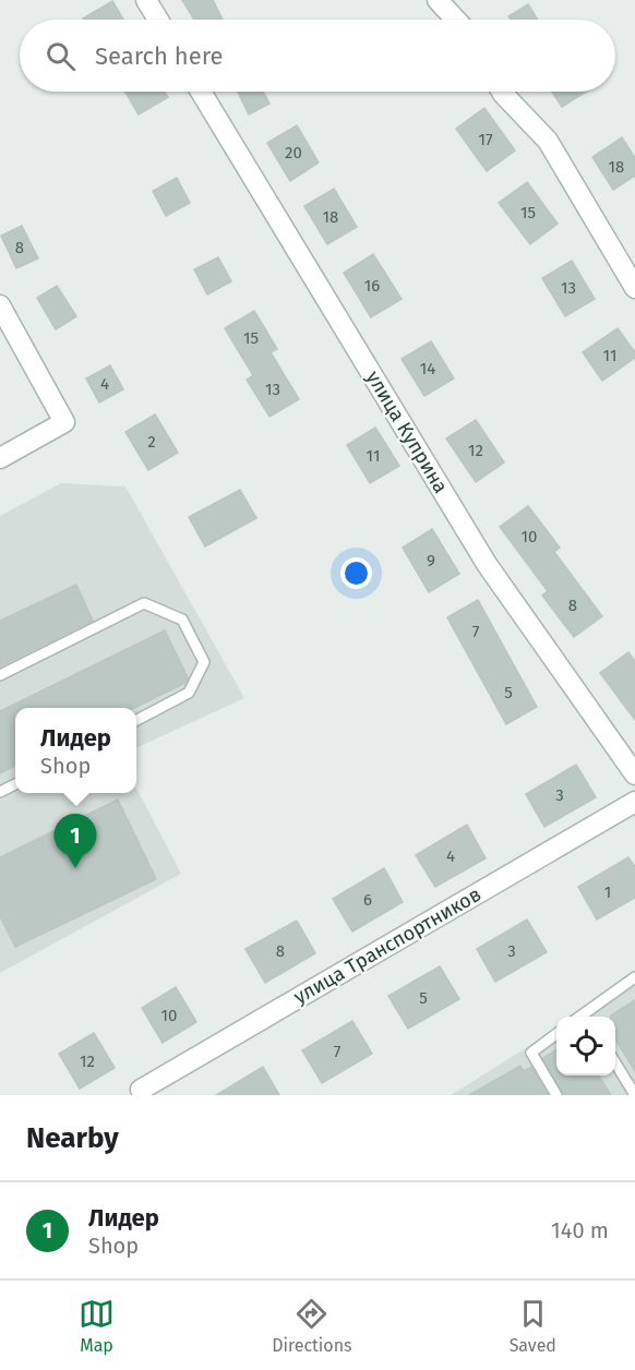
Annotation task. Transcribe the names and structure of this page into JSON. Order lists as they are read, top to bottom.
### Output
{
  "streets": {
    "street": ["улица Куприна", "улица Транспортников"]
  },
  "house_numbers": [
    "17",
    "20",
    "18",
    "15",
    "18",
    "8",
    "16",
    "13",
    "15",
    "11",
    "14",
    "4",
    "13",
    "2",
    "12",
    "11",
    "10",
    "9",
    "8",
    "7",
    "5",
    "3",
    "4",
    "1",
    "6",
    "8",
    "3",
    "5",
    "10",
    "7",
    "12"
  ],
  "page": {
    "search": "Search here",
    "popup": ["Лидер", "Shop"],
    "pins": "1",
    "heading": "Nearby",
    "list": [
      {
        "mark": "1",
        "name": "Лидер",
        "note": "Shop",
        "value": "140 m"
      }
    ],
    "nav": ["Map", "Directions", "Saved"]
  }
}
